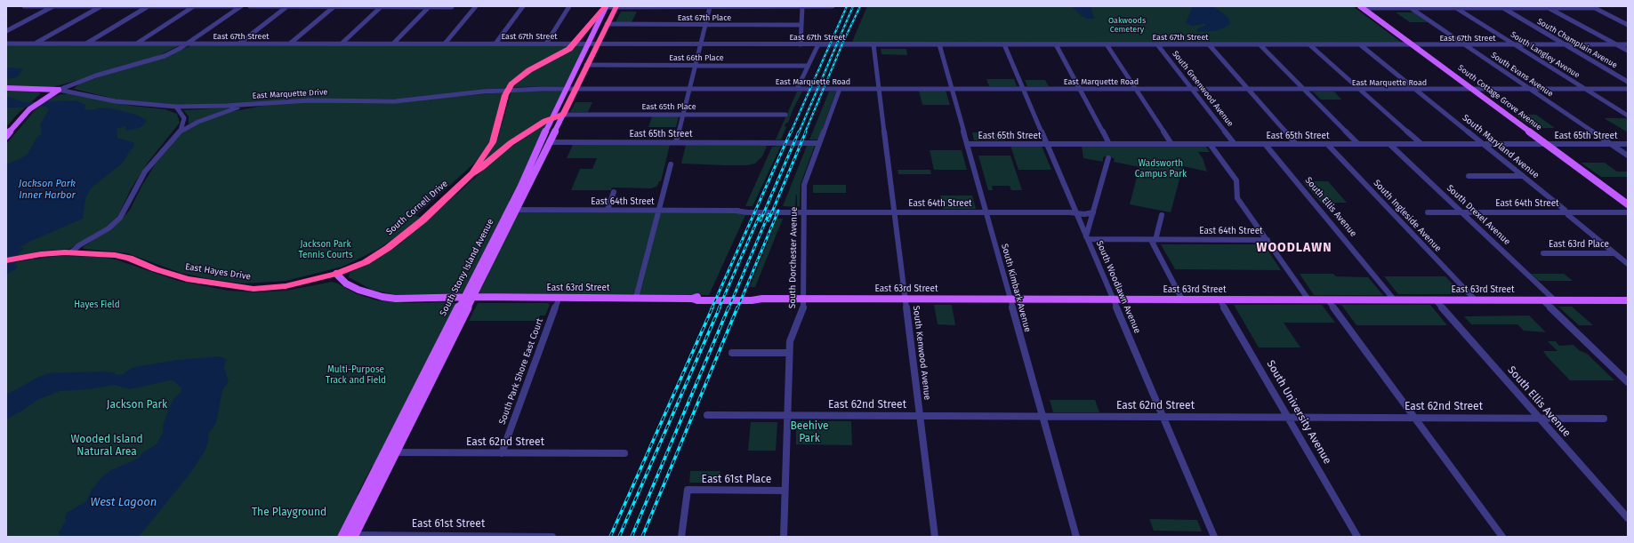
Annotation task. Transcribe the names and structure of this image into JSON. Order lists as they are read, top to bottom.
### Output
{
  "streets": {
    "highway": ["South Cornell Drive", "South Stony Island Avenue", "East Hayes Drive"],
    "main road": ["East Marquette Drive", "South Cottage Grove Avenue", "East 63rd Street"],
    "street": [
      "East 67th Place",
      "East 67th Street",
      "South Champlain Avenue",
      "South Langley Avenue",
      "East 66th Place",
      "South Evans Avenue",
      "East Marquette Road",
      "South Greenwood Avenue",
      "East 65th Place",
      "East 65th Street",
      "South Maryland Avenue",
      "East 64th Street",
      "South Ellis Avenue",
      "South Drexel Avenue",
      "South Ingleside Avenue",
      "East 63rd Place",
      "South Dorchester Avenue",
      "South Woodlawn Avenue",
      "South Kimbark Avenue",
      "South Kenwood Avenue",
      "South Park Shore East Court",
      "East 62nd Street",
      "South University Avenue",
      "East 61st Place",
      "East 61st Street"
    ]
  },
  "crossings": [
    ["East 67th Place", "South Stony Island Avenue"],
    ["East 67th Street", "South Champlain Avenue"],
    ["East 67th Street", "South Langley Avenue"],
    ["East 67th Street", "South Evans Avenue"],
    ["East 67th Street", "South Greenwood Avenue"],
    ["East 67th Street", "South Cottage Grove Avenue"],
    ["East 67th Street", "South Maryland Avenue"],
    ["East 67th Street", "South Cornell Drive"],
    ["East 67th Street", "South Stony Island Avenue"],
    ["East 67th Street", "South Woodlawn Avenue"],
    ["East 67th Street", "South Kimbark Avenue"],
    ["East 67th Street", "South Kenwood Avenue"],
    ["South Langley Avenue", "East Marquette Road"],
    ["East 66th Place", "South Stony Island Avenue"],
    ["South Evans Avenue", "East Marquette Road"],
    ["South Evans Avenue", "East 65th Street"],
    ["East Marquette Road", "South Greenwood Avenue"],
    ["East Marquette Road", "East Marquette Drive"],
    ["East Marquette Road", "South Cottage Grove Avenue"],
    ["East Marquette Road", "South Maryland Avenue"],
    ["East Marquette Road", "South Dorchester Avenue"],
    ["East Marquette Road", "South Stony Island Avenue"],
    ["East Marquette Road", "South Woodlawn Avenue"],
    ["East Marquette Road", "South Kimbark Avenue"],
    ["East Marquette Road", "South Kenwood Avenue"],
    ["South Greenwood Avenue", "East 65th Street"],
    ["East Marquette Drive", "South Cornell Drive"],
    ["East Marquette Drive", "South Stony Island Avenue"],
    ["South Cottage Grove Avenue", "East 65th Street"],
    ["East 65th Place", "South Cornell Drive"],
    ["East 65th Place", "South Stony Island Avenue"],
    ["East 65th Street", "South Maryland Avenue"],
    ["East 65th Street", "South Ellis Avenue"],
    ["East 65th Street", "South Drexel Avenue"],
    ["East 65th Street", "South Ingleside Avenue"],
    ["East 65th Street", "South Dorchester Avenue"],
    ["East 65th Street", "South Stony Island Avenue"],
    ["East 65th Street", "South Woodlawn Avenue"],
    ["East 65th Street", "South Kimbark Avenue"],
    ["South Maryland Avenue", "East 64th Street"],
    ["South Maryland Avenue", "East 63rd Place"],
    ["East 64th Street", "South Drexel Avenue"],
    ["East 64th Street", "South Dorchester Avenue"],
    ["East 64th Street", "South Stony Island Avenue"],
    ["East 64th Street", "South Woodlawn Avenue"],
    ["East 64th Street", "South Kimbark Avenue"],
    ["East 64th Street", "South Kenwood Avenue"],
    ["South Ellis Avenue", "East 63rd Street"],
    ["South Ellis Avenue", "East 62nd Street"],
    ["South Cornell Drive", "South Stony Island Avenue"],
    ["South Cornell Drive", "East Hayes Drive"],
    ["South Drexel Avenue", "East 63rd Street"],
    ["South Ingleside Avenue", "East 63rd Street"],
    ["South Dorchester Avenue", "East 63rd Street"],
    ["South Dorchester Avenue", "East 62nd Street"],
    ["South Dorchester Avenue", "East 61st Place"],
    ["South Stony Island Avenue", "East 63rd Street"],
    ["South Stony Island Avenue", "East 62nd Street"],
    ["South Stony Island Avenue", "East 61st Street"],
    ["South Woodlawn Avenue", "East 63rd Street"],
    ["South Woodlawn Avenue", "East 62nd Street"],
    ["East 63rd Street", "South Kimbark Avenue"],
    ["East 63rd Street", "South Kenwood Avenue"],
    ["East 63rd Street", "South Park Shore East Court"],
    ["East 63rd Street", "South University Avenue"],
    ["South Kimbark Avenue", "East 62nd Street"],
    ["South Kenwood Avenue", "East 62nd Street"],
    ["South Park Shore East Court", "East 62nd Street"],
    ["East 62nd Street", "South University Avenue"]
  ],
  "districts": ["WOODLAWN"],
  "water": ["Jackson Park Inner Harbor", "West Lagoon"],
  "parks": [
    "Oakwoods Cemetery",
    "Wadsworth Campus Park",
    "Jackson Park Tennis Courts",
    "Hayes Field",
    "Multi-Purpose Track and Field",
    "Jackson Park",
    "Beehive Park",
    "Wooded Island Natural Area",
    "The Playground"
  ]
}
